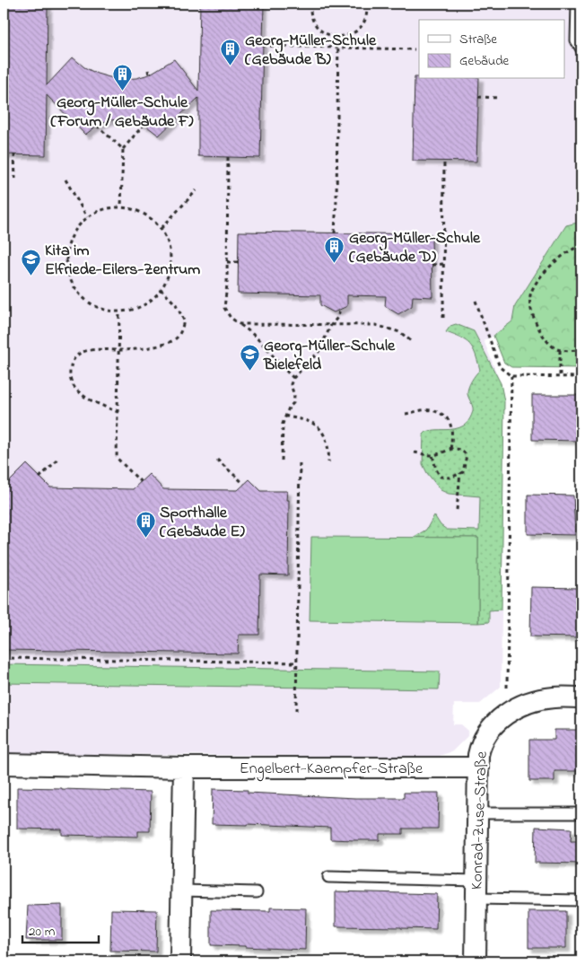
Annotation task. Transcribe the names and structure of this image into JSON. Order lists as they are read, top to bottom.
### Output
{
  "streets": {
    "street": ["Engelbert-Kaempfer-Straße", "Konrad-Zuse-Straße"]
  },
  "crossings": [
    ["Engelbert-Kaempfer-Straße", "Konrad-Zuse-Straße"]
  ],
  "places": {
    "building": [
      "Georg-Müller-Schule (Gebäude B)",
      "Georg-Müller-Schule (Forum / Gebäude F)",
      "Georg-Müller-Schule (Gebäude D)",
      "Sporthalle (Gebäude E)"
    ],
    "school or university": ["Kita im Elfriede-Eilers-Zentrum", "Georg-Müller-Schule Bielefeld"]
  },
  "legend": ["Straße", "Gebäude"],
  "scale_bar": "20 m"
}
